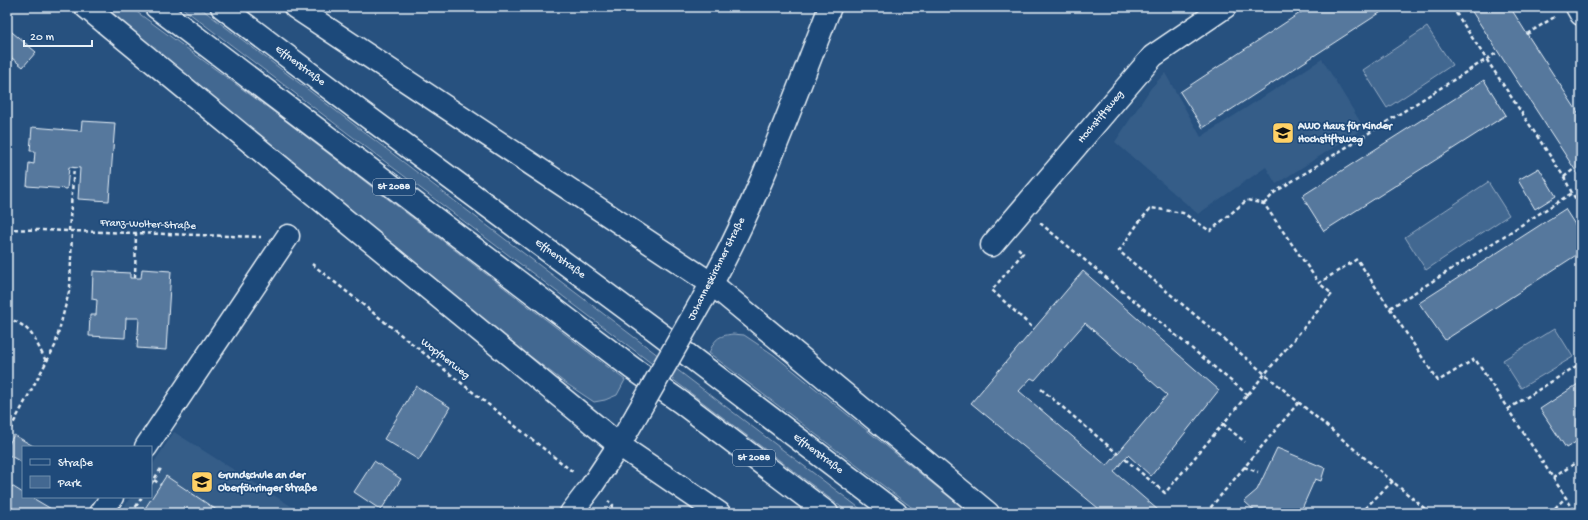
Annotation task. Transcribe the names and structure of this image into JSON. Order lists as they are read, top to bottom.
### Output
{
  "streets": {
    "main road": [
      "Effnerstraße",
      "Hochstiftsweg",
      "St 2088",
      "Johanneskirchner Straße"
    ],
    "path": ["Franz-Wolter-Straße", "Wopfnerweg"]
  },
  "places": {
    "school or university": ["AWO Haus für Kinder Hochstiftsweg", "Grundschule an der Oberföhringer Straße"]
  },
  "legend": ["Straße", "Park"],
  "scale_bar": "20 m"
}
